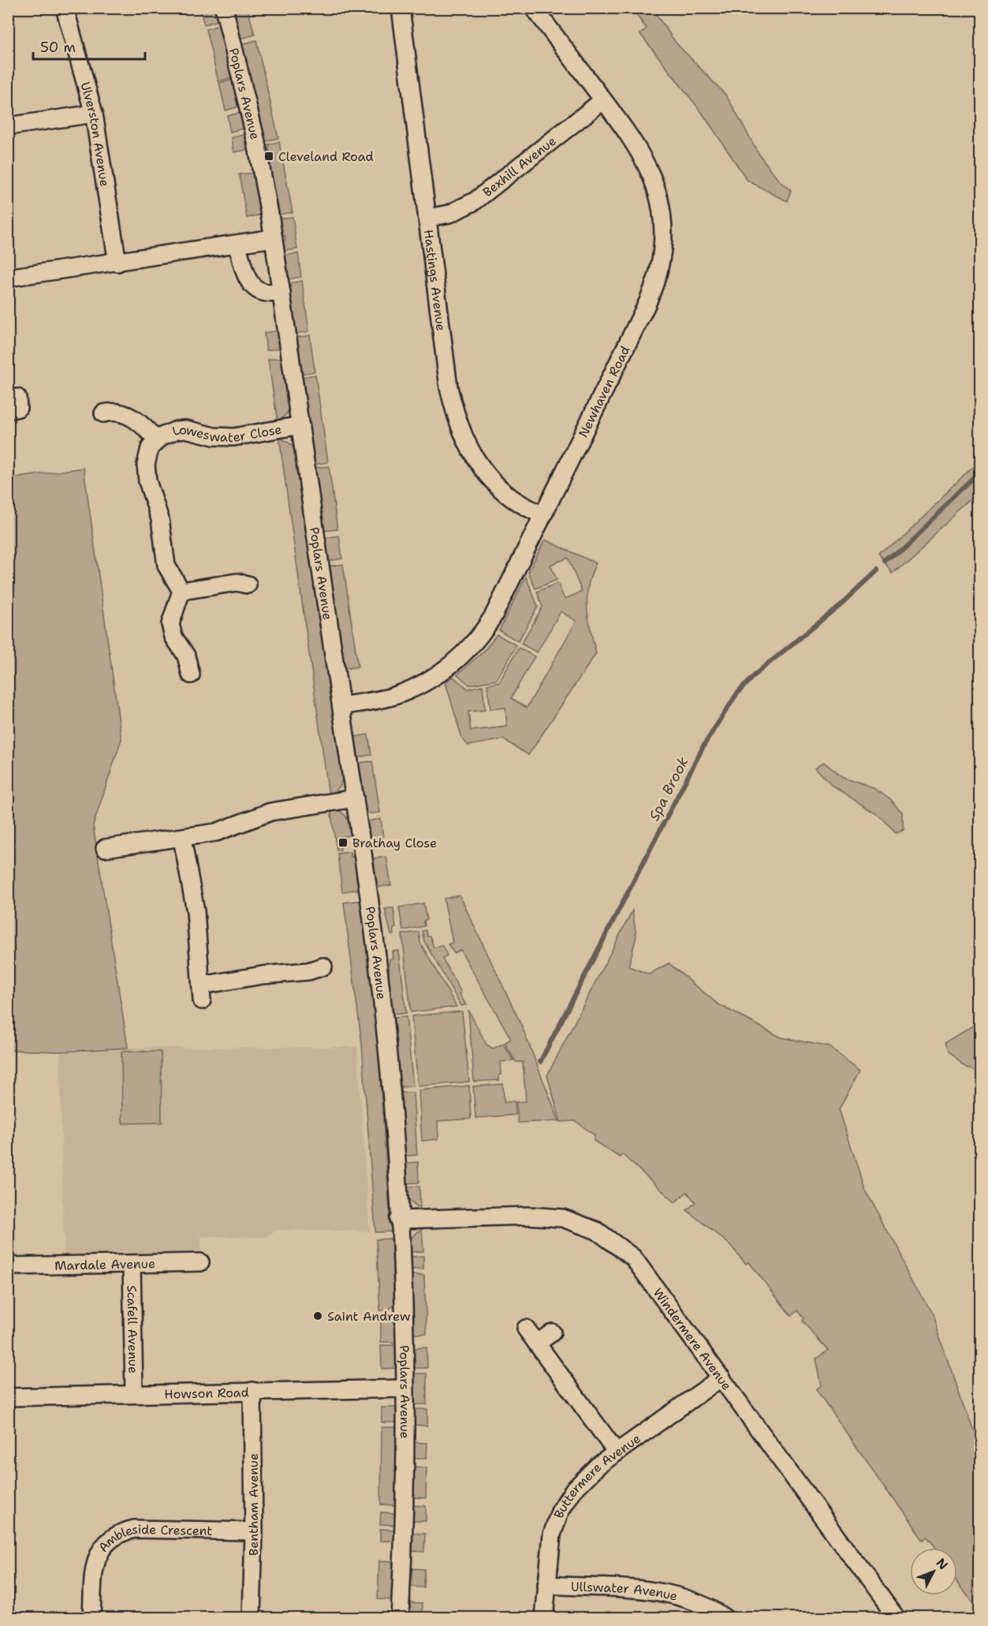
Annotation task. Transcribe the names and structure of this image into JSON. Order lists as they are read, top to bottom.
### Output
{
  "streets": {
    "street": [
      "Poplars Avenue",
      "Ulverston Avenue",
      "Bexhill Avenue",
      "Hastings Avenue",
      "Newhaven Road",
      "Loweswater Close",
      "Mardale Avenue",
      "Scafell Avenue",
      "Windermere Avenue",
      "Howson Road",
      "Buttermere Avenue",
      "Bentham Avenue",
      "Ambleside Crescent",
      "Ullswater Avenue"
    ]
  },
  "crossings": [
    ["Poplars Avenue", "Newhaven Road"],
    ["Poplars Avenue", "Loweswater Close"],
    ["Poplars Avenue", "Windermere Avenue"],
    ["Poplars Avenue", "Howson Road"],
    ["Bexhill Avenue", "Hastings Avenue"],
    ["Bexhill Avenue", "Newhaven Road"],
    ["Hastings Avenue", "Newhaven Road"],
    ["Mardale Avenue", "Scafell Avenue"],
    ["Scafell Avenue", "Howson Road"],
    ["Windermere Avenue", "Buttermere Avenue"],
    ["Howson Road", "Bentham Avenue"],
    ["Buttermere Avenue", "Ullswater Avenue"],
    ["Bentham Avenue", "Ambleside Crescent"]
  ],
  "water": ["Spa Brook"],
  "places": {
    "transit": ["Cleveland Road", "Brathay Close"],
    "other": ["Saint Andrew"]
  },
  "scale_bar": "50 m",
  "north": "top right"
}
